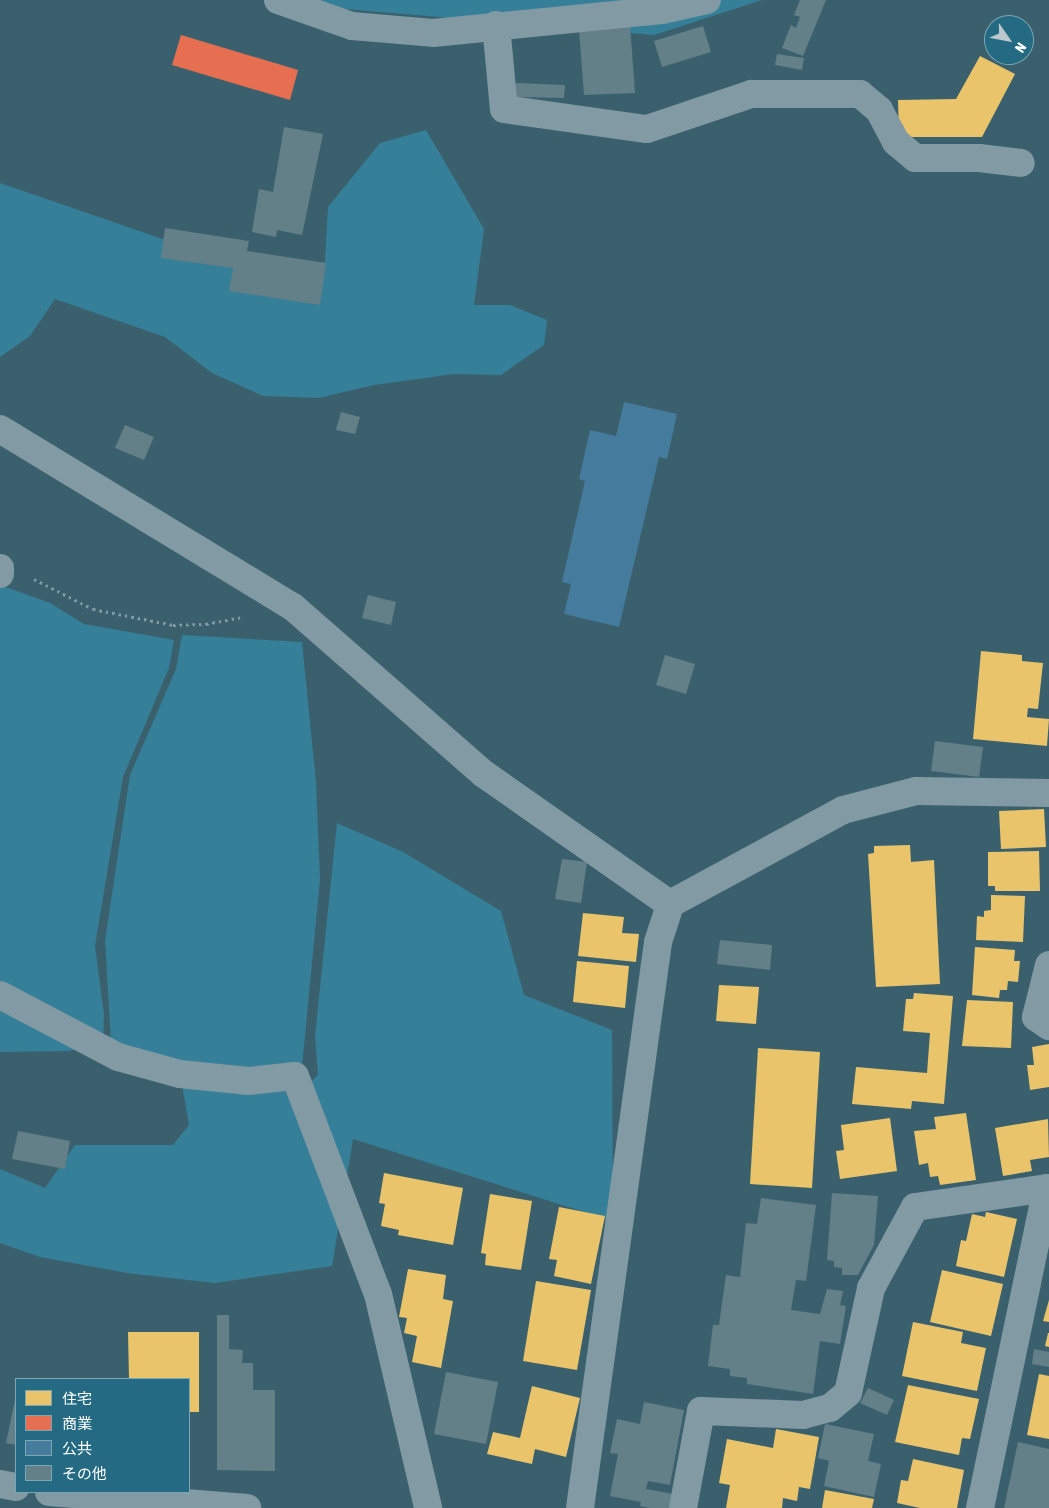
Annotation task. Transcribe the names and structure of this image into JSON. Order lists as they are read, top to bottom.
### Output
{
  "legend": [
    "住宅",
    "商業",
    "公共",
    "その他"
  ],
  "north": "bottom right"
}
